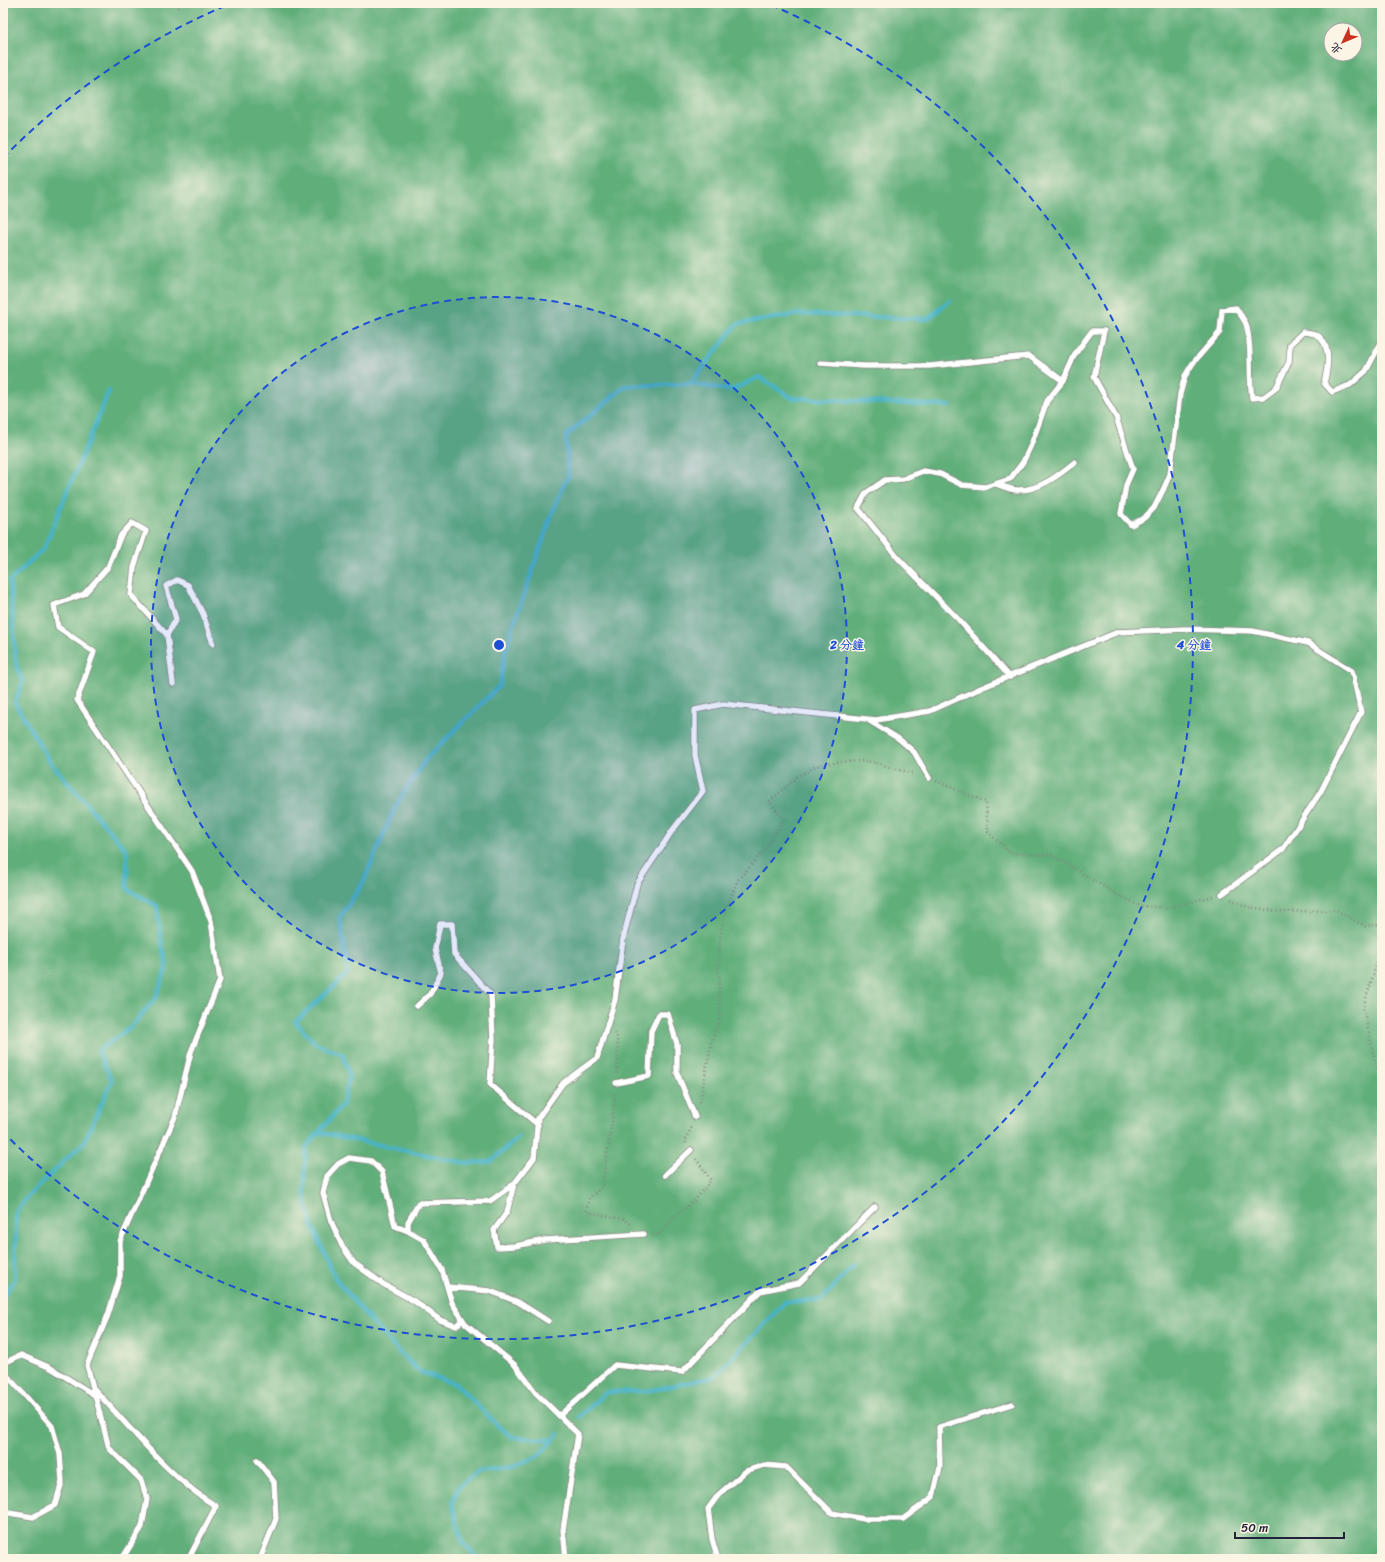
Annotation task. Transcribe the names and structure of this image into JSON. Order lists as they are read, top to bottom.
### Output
{
  "scale_bar": "50 m",
  "north": "bottom left",
  "rings": ["2 分鐘", "4 分鐘"]
}
